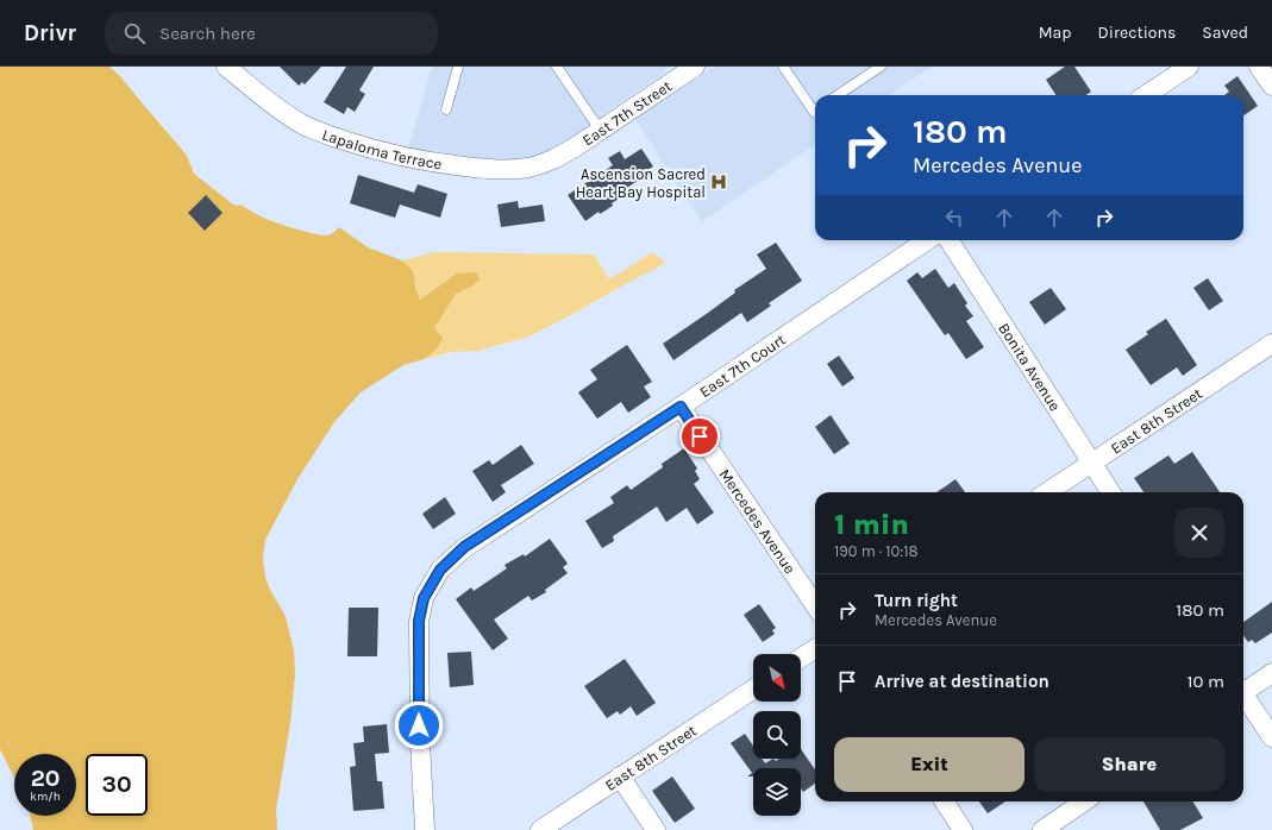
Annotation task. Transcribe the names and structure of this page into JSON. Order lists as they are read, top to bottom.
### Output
{
  "streets": {
    "street": [
      "East 7th Street",
      "Lapaloma Terrace",
      "East 7th Court",
      "Bonita Avenue",
      "East 8th Street",
      "Mercedes Avenue"
    ]
  },
  "crossings": [
    ["East 7th Street", "Lapaloma Terrace"],
    ["East 7th Court", "Mercedes Avenue"],
    ["Bonita Avenue", "East 8th Street"]
  ],
  "places": {
    "hospital": ["Ascension Sacred Heart Bay Hospital"]
  },
  "north": "bottom right",
  "page": {
    "header": "Drivr",
    "search": "Search here",
    "nav": ["Map", "Directions", "Saved"],
    "turn": ["180 m", "Mercedes Avenue"],
    "heading": ["1 min", "190 m · 10:18"],
    "list": [
      {
        "name": "Turn right",
        "note": "Mercedes Avenue",
        "value": "180 m"
      },
      {
        "name": "Arrive at destination",
        "value": "10 m"
      }
    ],
    "buttons": ["Exit", "Share"],
    "speed": "20 km/h",
    "limit": "30"
  }
}
